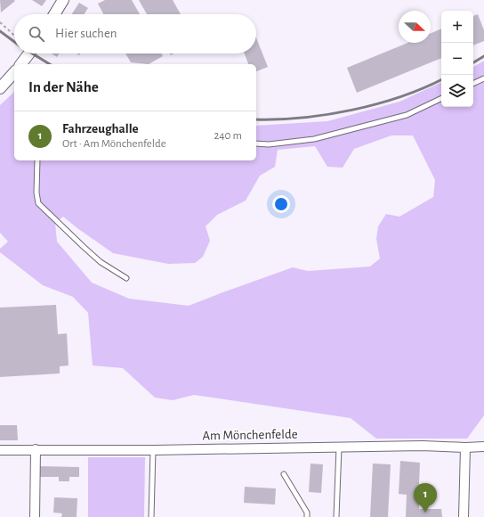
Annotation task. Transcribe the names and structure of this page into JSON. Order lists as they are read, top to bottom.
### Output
{
  "streets": {
    "street": ["Am Mönchenfelde"]
  },
  "north": "right",
  "page": {
    "map_buttons": ["+", "−"],
    "search": "Hier suchen",
    "heading": "In der Nähe",
    "list": [
      {
        "mark": "1",
        "name": "Fahrzeughalle",
        "note": "Ort · Am Mönchenfelde",
        "value": "240 m"
      }
    ],
    "pins": "1"
  }
}
